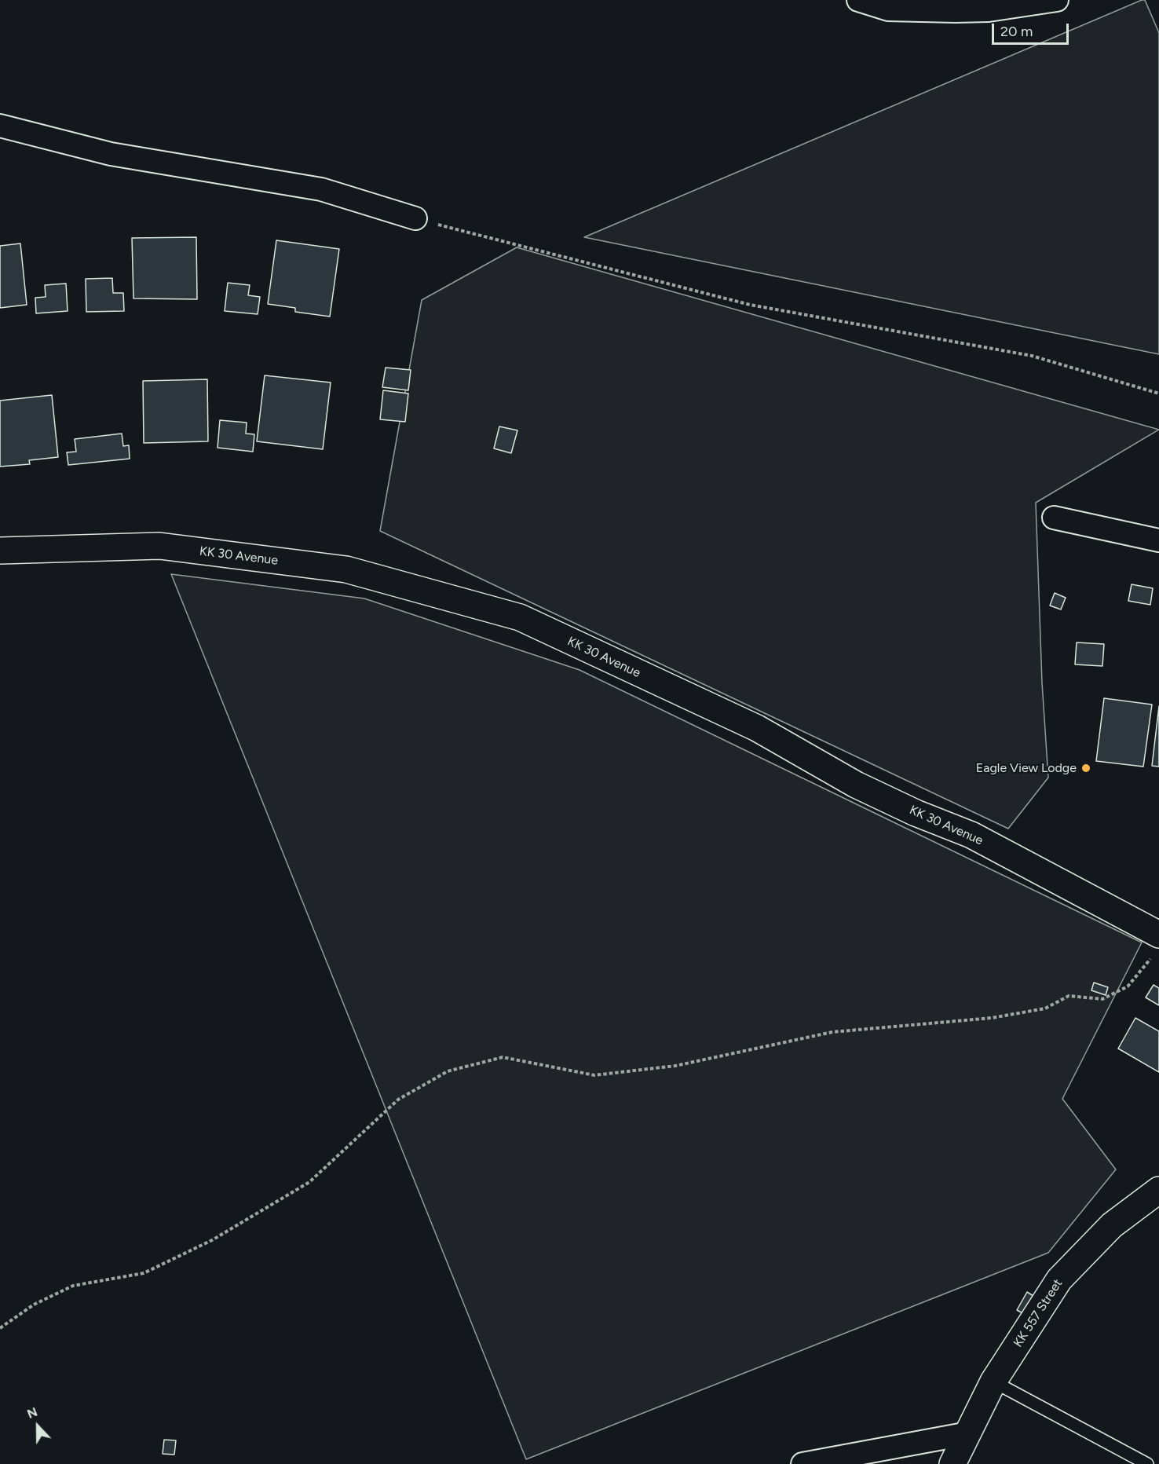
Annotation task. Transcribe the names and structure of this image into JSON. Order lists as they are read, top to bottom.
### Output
{
  "streets": {
    "main road": ["KK 30 Avenue", "KK 557 Street"]
  },
  "places": ["Eagle View Lodge"],
  "scale_bar": "20 m",
  "north": "top"
}
